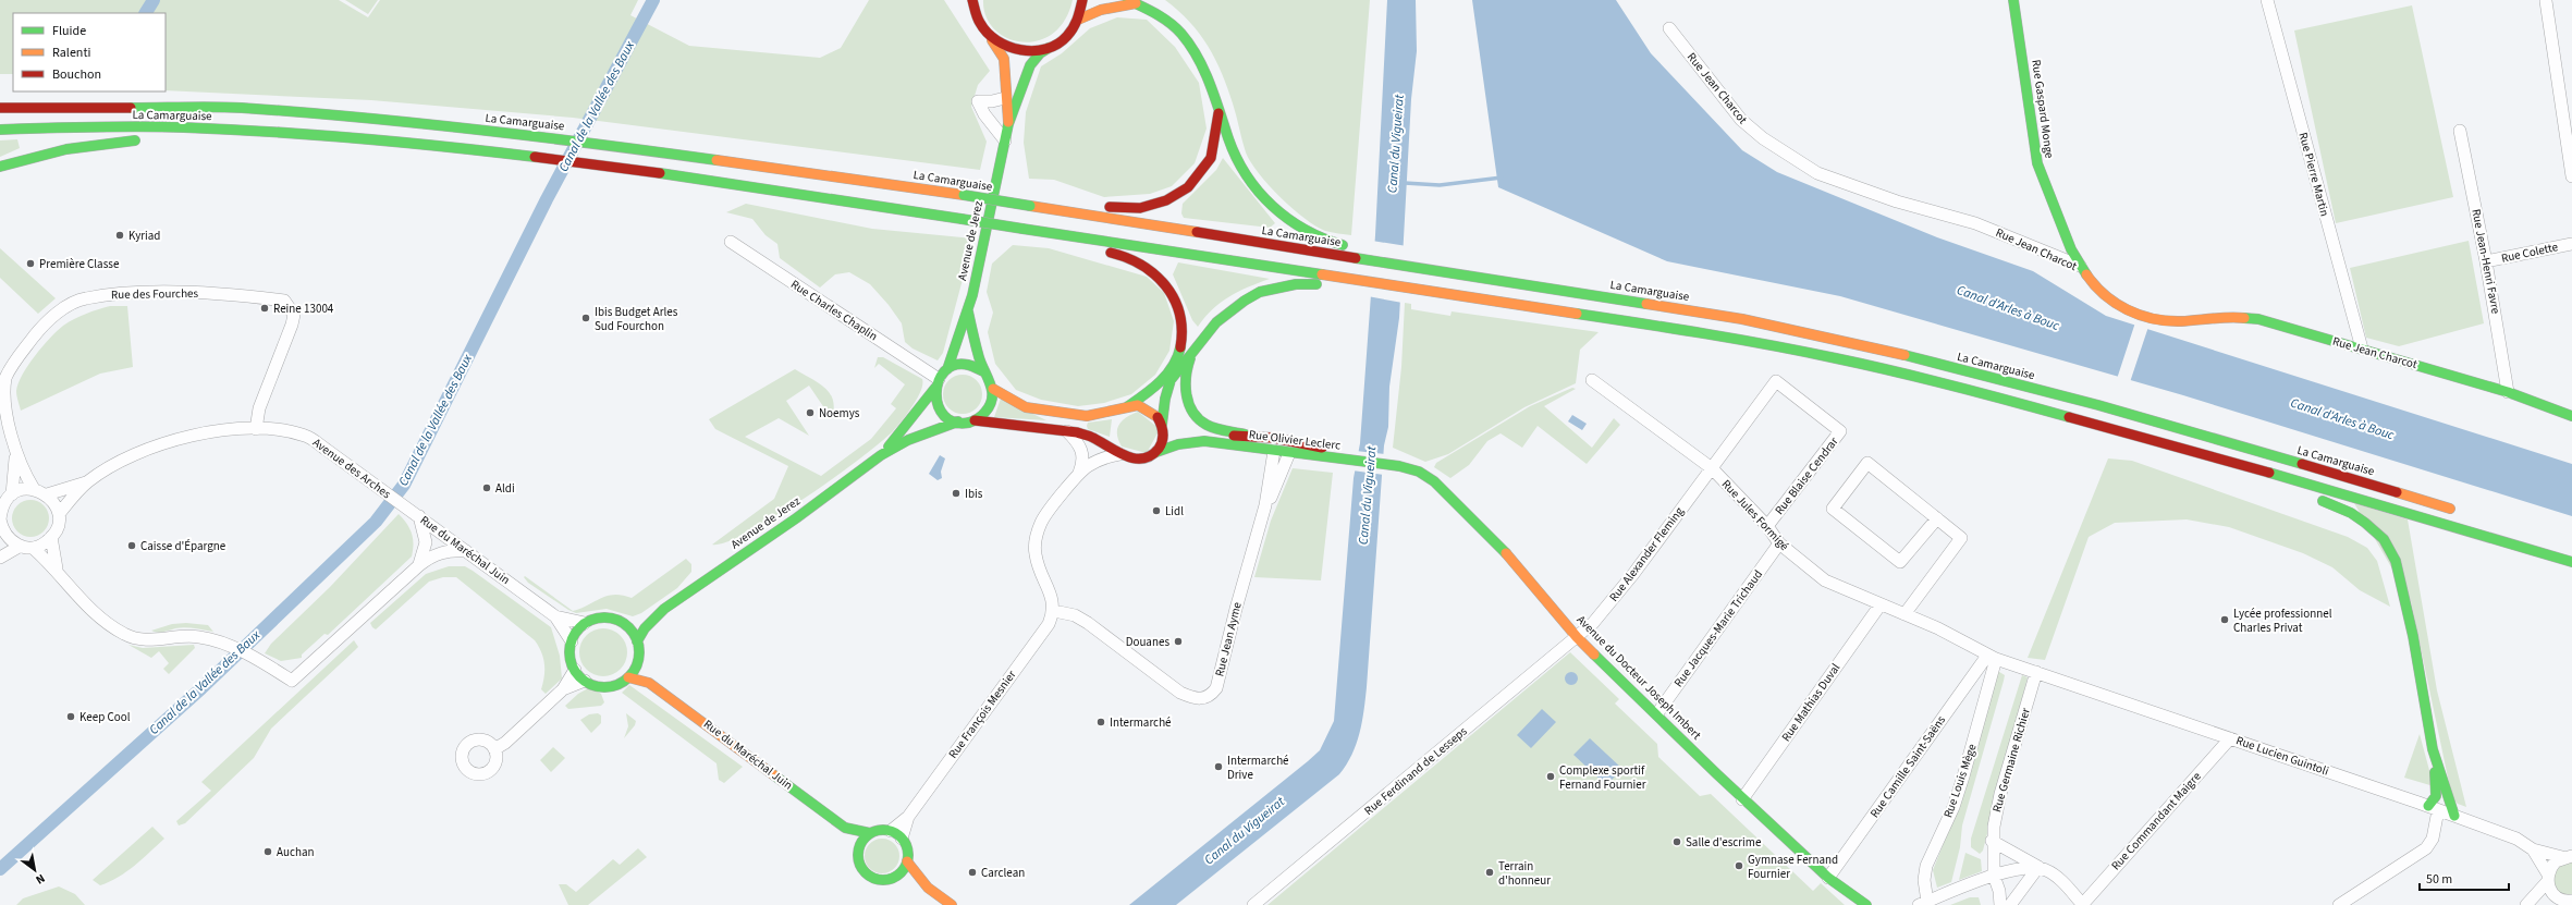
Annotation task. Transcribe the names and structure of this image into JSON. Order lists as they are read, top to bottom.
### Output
{
  "streets": {
    "main road": [
      "Rue Jean Charcot",
      "Rue Gaspard Monge",
      "La Camarguaise",
      "Avenue de Jerez",
      "Rue Olivier Leclerc",
      "Rue du Maréchal Juin",
      "Avenue du Docteur Joseph Imbert"
    ],
    "street": [
      "Rue Pierre Martin",
      "Rue Colette",
      "Rue Jean-Henri Favre",
      "Rue des Fourches",
      "Rue Charles Chaplin",
      "Avenue des Arches",
      "Rue Blaise Cendrar",
      "Rue Jules Formigé",
      "Rue Alexander Fleming",
      "Rue Jacques-Marie Trichaud",
      "Rue Jean Ayme",
      "Rue Mathias Duval",
      "Rue François Mesnier",
      "Rue Lucien Guintoli",
      "Rue Germaine Richier",
      "Rue Camille Saint-Saëns",
      "Rue Ferdinand de Lesseps",
      "Rue Louis Mège",
      "Rue Commandant Maigre"
    ]
  },
  "crossings": [
    ["Rue Jean Charcot", "Rue Gaspard Monge"],
    ["Rue Jean Charcot", "Rue Pierre Martin"],
    ["Rue Jean Charcot", "Rue Jean-Henri Favre"],
    ["Avenue de Jerez", "Rue Charles Chaplin"],
    ["Avenue de Jerez", "Rue Olivier Leclerc"],
    ["Avenue de Jerez", "Rue du Maréchal Juin"],
    ["Rue Colette", "Rue Jean-Henri Favre"],
    ["Rue des Fourches", "Avenue des Arches"],
    ["Rue Charles Chaplin", "Rue Olivier Leclerc"],
    ["Rue Olivier Leclerc", "Rue Jean Ayme"],
    ["Rue Olivier Leclerc", "Avenue du Docteur Joseph Imbert"],
    ["Avenue des Arches", "Rue du Maréchal Juin"],
    ["Rue Blaise Cendrar", "Rue Jules Formigé"],
    ["Rue Blaise Cendrar", "Rue Alexander Fleming"],
    ["Rue Jules Formigé", "Rue Alexander Fleming"],
    ["Rue Jules Formigé", "Rue Jacques-Marie Trichaud"],
    ["Rue Jules Formigé", "Rue Mathias Duval"],
    ["Rue Jules Formigé", "Rue Lucien Guintoli"],
    ["Rue Jules Formigé", "Rue Germaine Richier"],
    ["Rue Jules Formigé", "Rue Camille Saint-Saëns"],
    ["Rue Jules Formigé", "Rue Louis Mège"],
    ["Rue du Maréchal Juin", "Rue François Mesnier"],
    ["Rue Alexander Fleming", "Avenue du Docteur Joseph Imbert"],
    ["Rue Alexander Fleming", "Rue Ferdinand de Lesseps"],
    ["Rue Jacques-Marie Trichaud", "Avenue du Docteur Joseph Imbert"],
    ["Rue Jean Ayme", "Rue François Mesnier"],
    ["Avenue du Docteur Joseph Imbert", "Rue Mathias Duval"],
    ["Avenue du Docteur Joseph Imbert", "Rue Camille Saint-Saëns"],
    ["Avenue du Docteur Joseph Imbert", "Rue Ferdinand de Lesseps"],
    ["Rue Lucien Guintoli", "Rue Germaine Richier"],
    ["Rue Lucien Guintoli", "Rue Commandant Maigre"],
    ["Rue Camille Saint-Saëns", "Rue Louis Mège"]
  ],
  "water": ["Canal de la Vallée des Baux", "Canal du Vigueirat", "Canal d'Arles à Bouc"],
  "places": [
    "Kyriad",
    "Première Classe",
    "Reine 13004",
    "Ibis Budget Arles Sud Fourchon",
    "Noemys",
    "Aldi",
    "Ibis",
    "Lidl",
    "Caisse d'Épargne",
    "Lycée professionnel Charles Privat",
    "Douanes",
    "Keep Cool",
    "Intermarché",
    "Intermarché Drive",
    "Complexe sportif Fernand Fournier",
    "Salle d'escrime",
    "Auchan",
    "Gymnase Fernand Fournier",
    "Carclean",
    "Terrain d'honneur"
  ],
  "legend": ["Fluide", "Ralenti", "Bouchon"],
  "scale_bar": "50 m",
  "north": "bottom right"
}
